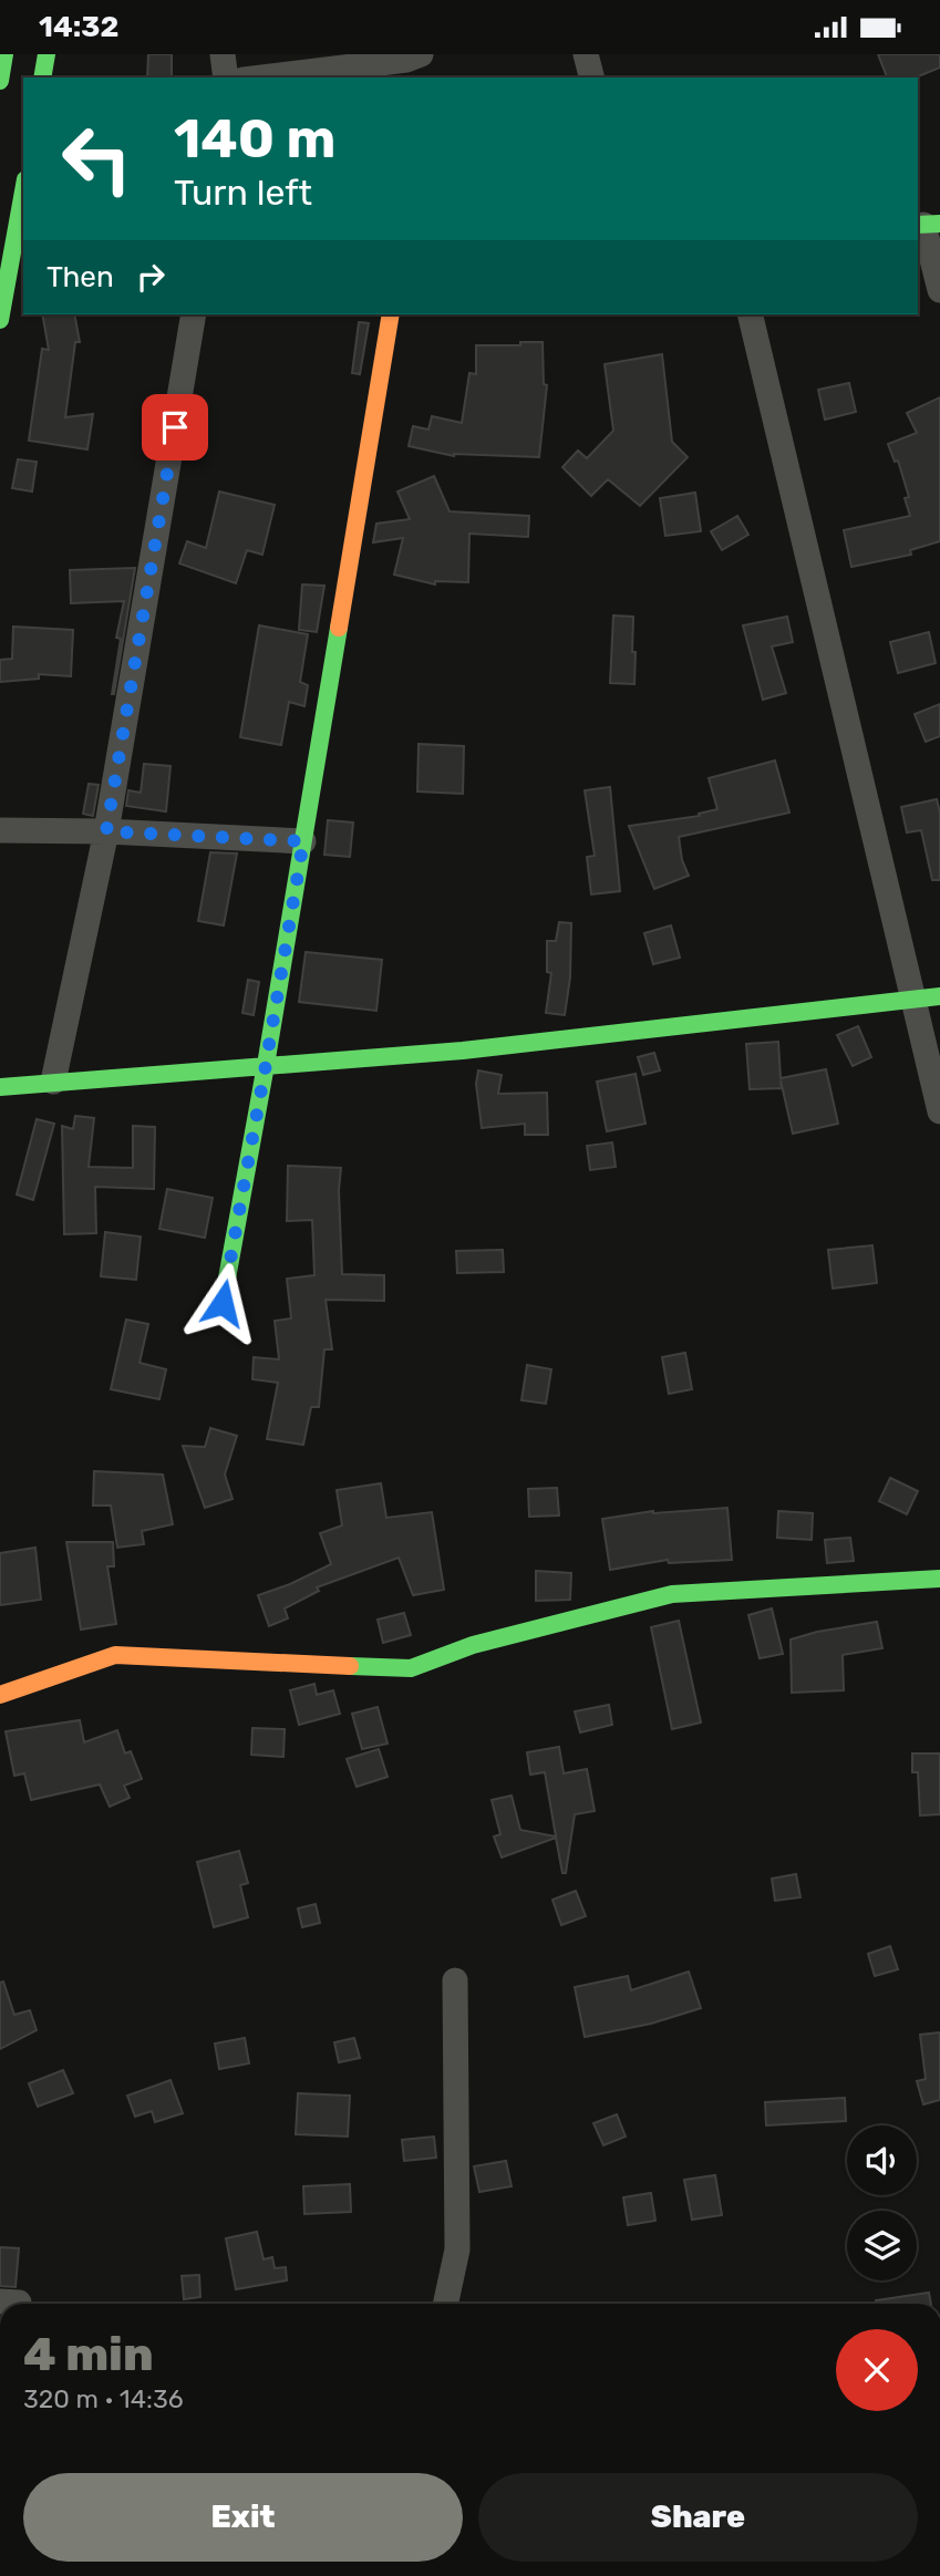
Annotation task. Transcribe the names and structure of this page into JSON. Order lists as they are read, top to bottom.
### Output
{
  "page": {
    "status": "14:32",
    "turn": ["140 m", "Turn left"],
    "then": "Then",
    "heading": ["4 min", "320 m · 14:36"],
    "buttons": ["Exit", "Share"]
  }
}
